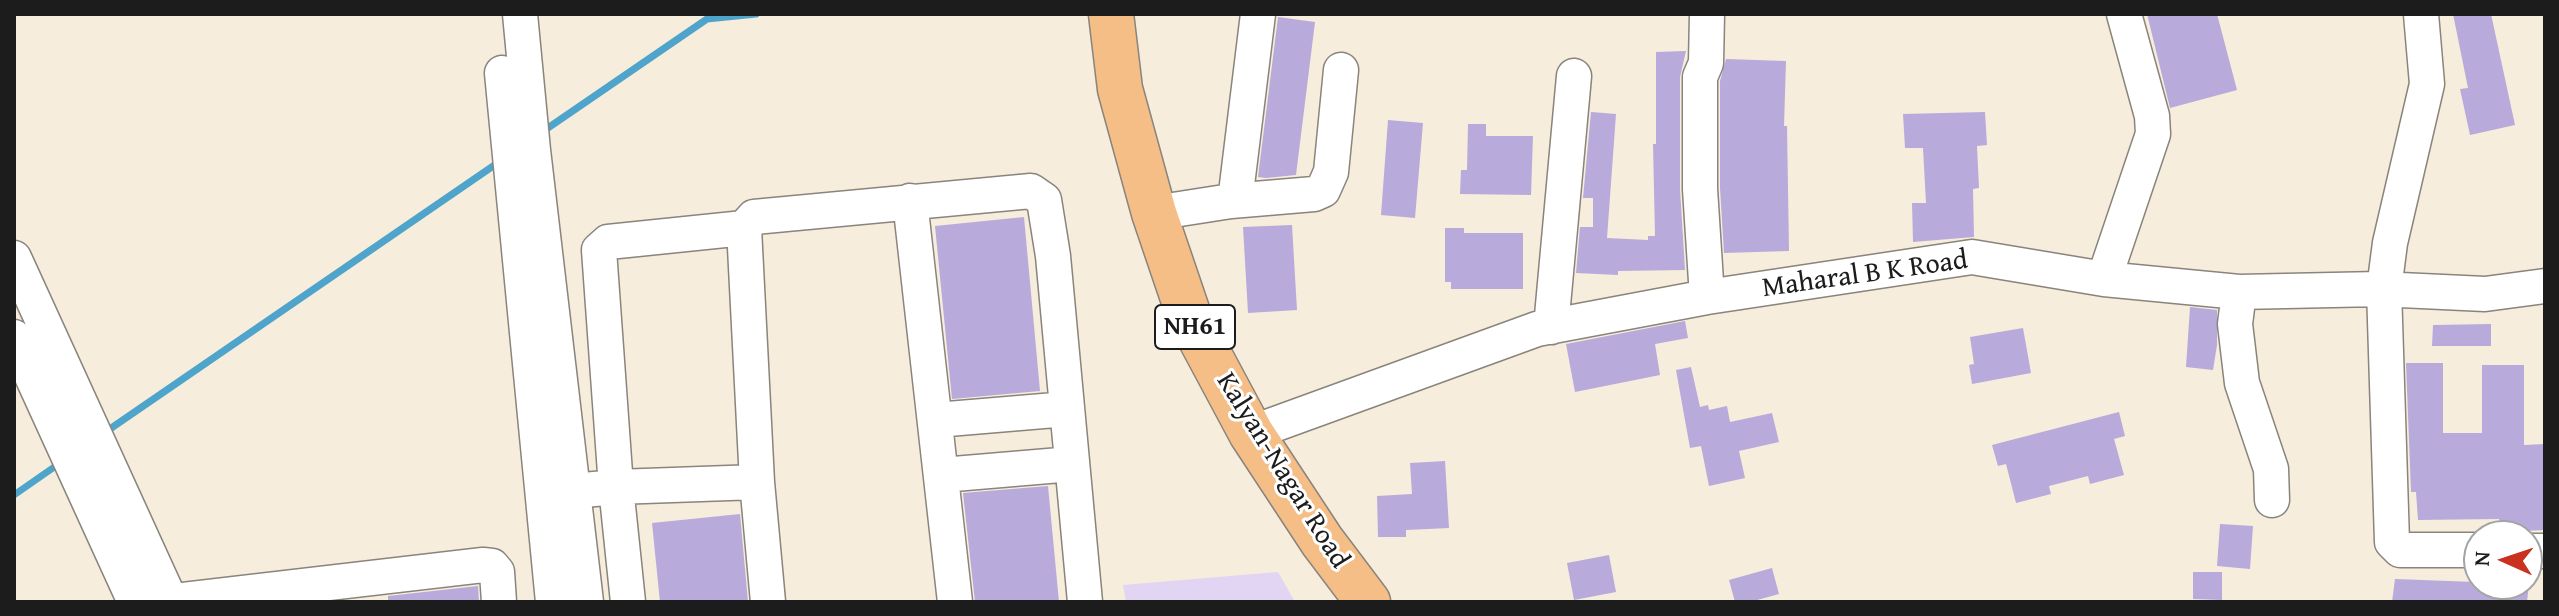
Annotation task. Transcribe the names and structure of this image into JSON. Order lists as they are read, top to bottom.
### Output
{
  "streets": {
    "highway": ["NH61", "Kalyan-Nagar Road"],
    "street": ["Maharal B K Road"]
  },
  "crossings": [
    ["Maharal B K Road", "Kalyan-Nagar Road"]
  ],
  "north": "left"
}
